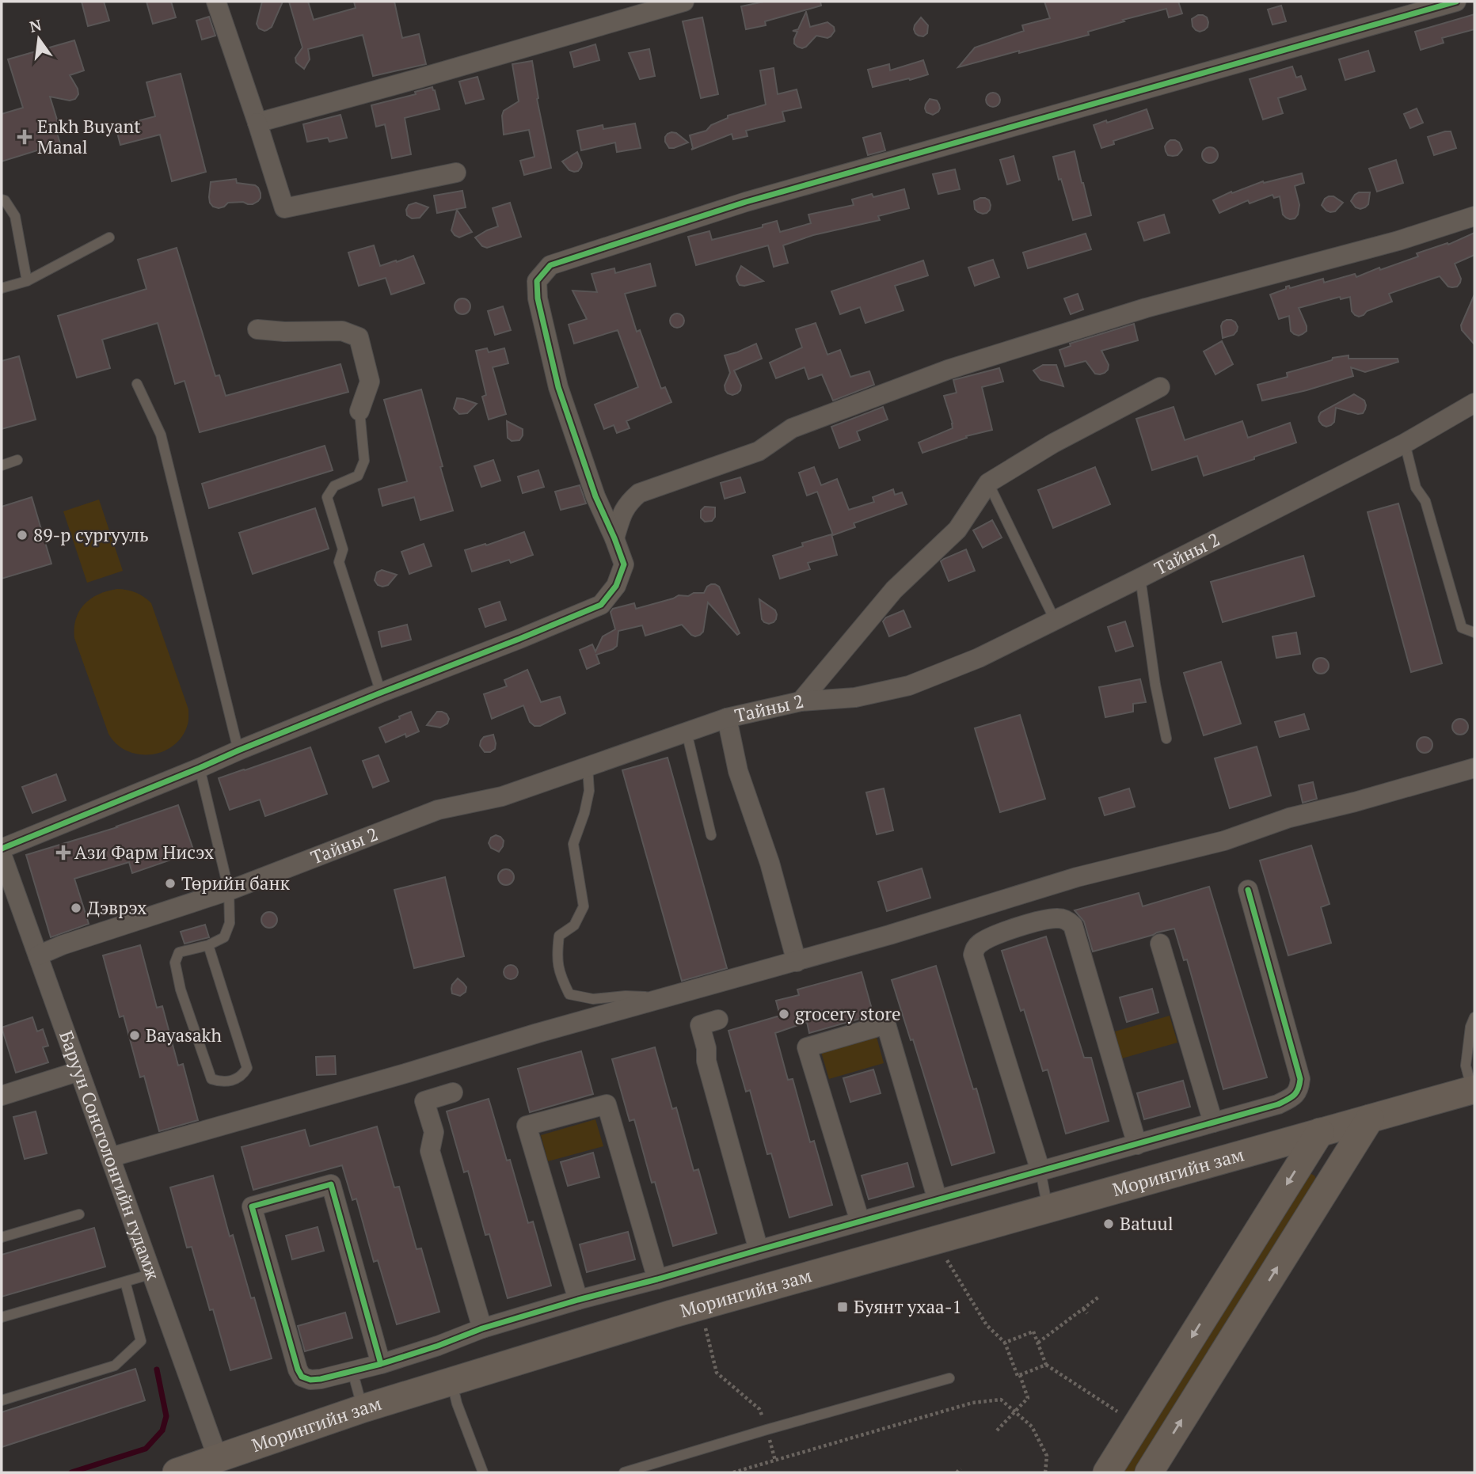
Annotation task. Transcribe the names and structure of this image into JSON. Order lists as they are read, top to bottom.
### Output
{
  "streets": {
    "main road": ["Морингийн зам"],
    "street": ["Тайны 2", "Баруун Сонсголонгийн гудамж"]
  },
  "crossings": [
    ["Тайны 2", "Баруун Сонсголонгийн гудамж"],
    ["Баруун Сонсголонгийн гудамж", "Морингийн зам"]
  ],
  "places": {
    "health": ["Enkh Buyant Manal", "Ази Фарм Нисэх"],
    "other": [
      "89-р сургууль",
      "Төрийн банк",
      "Дэврэх",
      "grocery store",
      "Bayasakh",
      "Batuul"
    ],
    "transit": ["Буянт ухаа-1"]
  },
  "north": "top"
}
